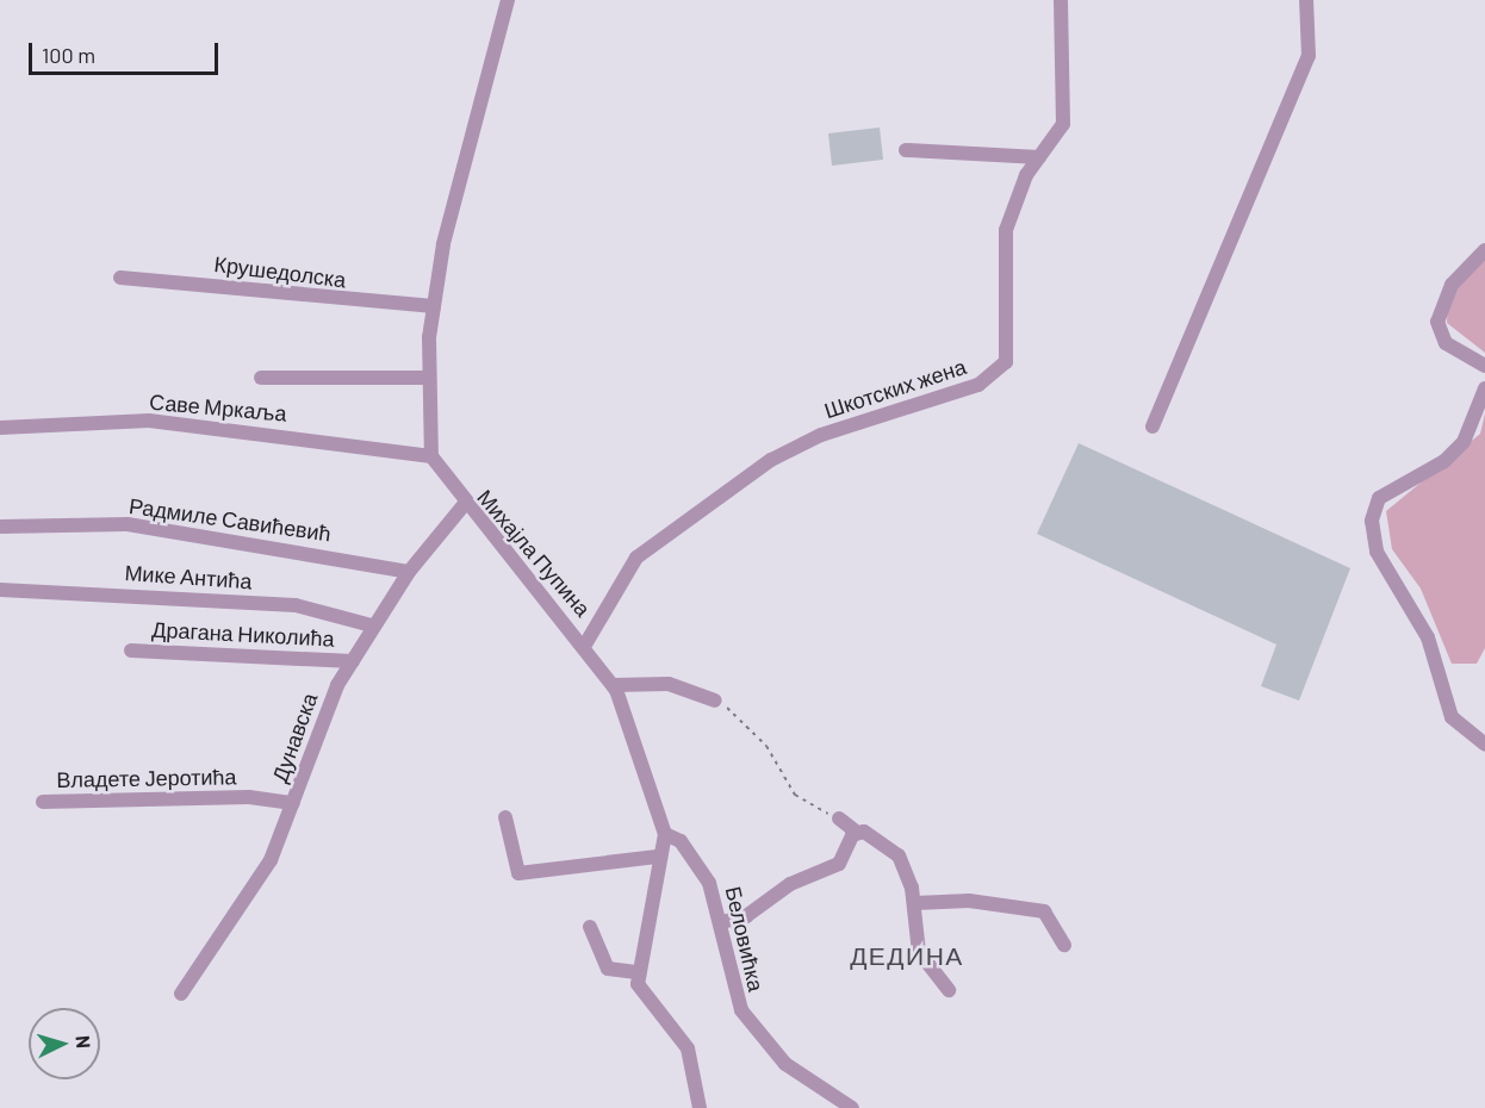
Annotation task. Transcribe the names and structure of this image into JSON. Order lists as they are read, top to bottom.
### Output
{
  "streets": {
    "street": [
      "Крушедолска",
      "Шкотских жена",
      "Саве Мркаља",
      "Радмиле Савићевић",
      "Михајла Пупина",
      "Мике Антића",
      "Драгана Николића",
      "Дунавска",
      "Владете Јеротића",
      "Беловићка"
    ]
  },
  "crossings": [
    ["Шкотских жена", "Михајла Пупина"],
    ["Саве Мркаља", "Михајла Пупина"],
    ["Радмиле Савићевић", "Дунавска"],
    ["Михајла Пупина", "Дунавска"],
    ["Михајла Пупина", "Беловићка"],
    ["Мике Антића", "Дунавска"],
    ["Драгана Николића", "Дунавска"],
    ["Дунавска", "Владете Јеротића"]
  ],
  "districts": ["ДЕДИНА"],
  "scale_bar": "100 m",
  "north": "right"
}
